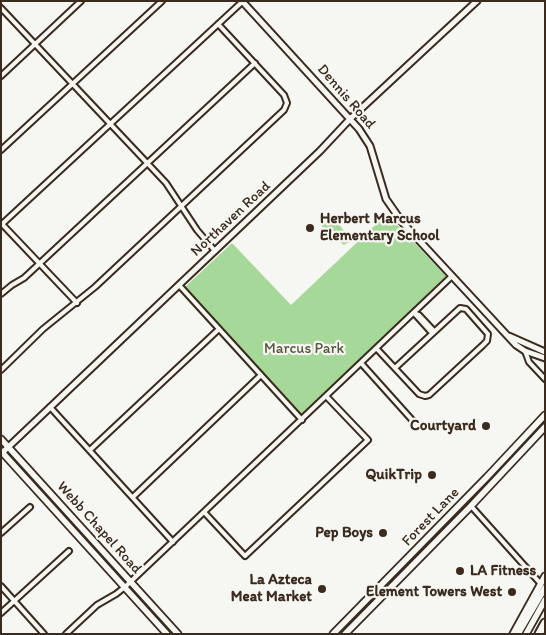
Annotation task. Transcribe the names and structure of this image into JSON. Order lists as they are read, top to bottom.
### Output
{
  "streets": {
    "main road": ["Forest Lane", "Webb Chapel Road"],
    "street": ["Dennis Road", "Northaven Road"]
  },
  "crossings": [
    ["Dennis Road", "Northaven Road"],
    ["Northaven Road", "Webb Chapel Road"]
  ],
  "parks": ["Marcus Park"],
  "places": [
    "Herbert Marcus Elementary School",
    "Courtyard",
    "QuikTrip",
    "Pep Boys",
    "LA Fitness",
    "La Azteca Meat Market",
    "Element Towers West"
  ]
}
